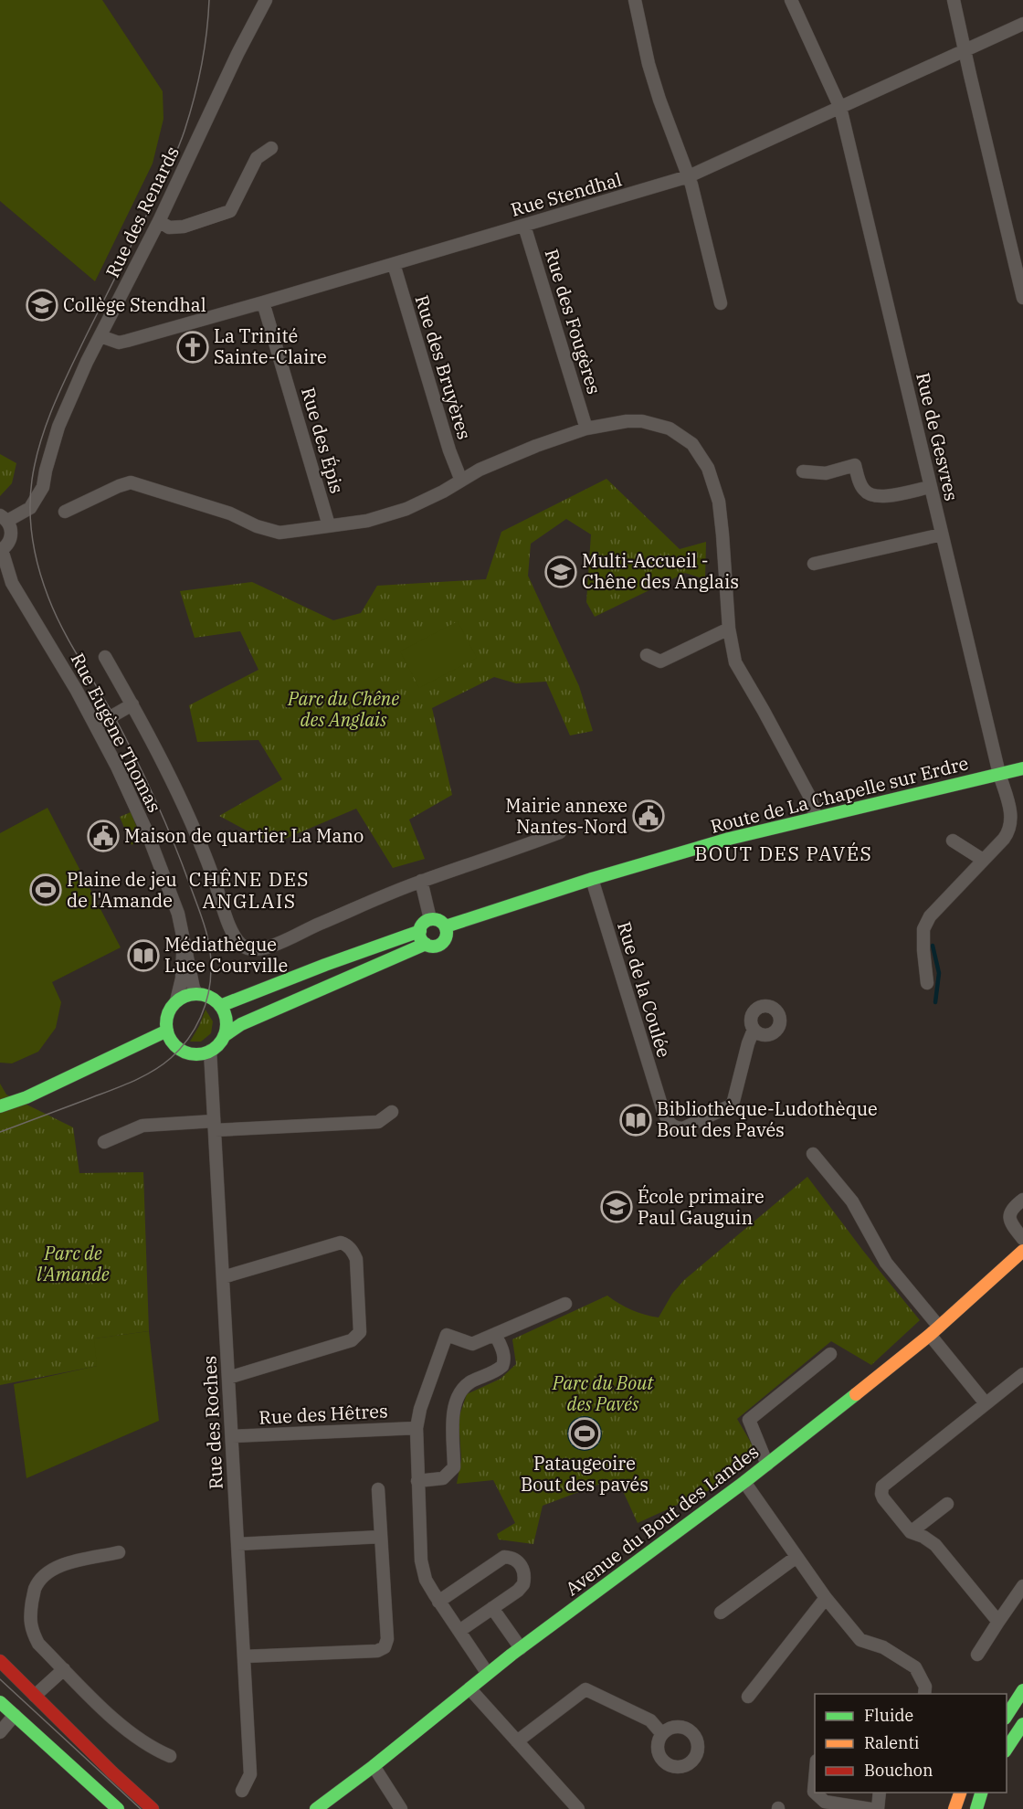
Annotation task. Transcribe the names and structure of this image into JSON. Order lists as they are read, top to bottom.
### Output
{
  "streets": {
    "street": [
      "Rue Stendhal",
      "Rue des Renards",
      "Rue des Fougères",
      "Rue des Bruyères",
      "Rue de Gesvres",
      "Rue des Épis",
      "Rue Eugène Thomas",
      "Route de La Chapelle sur Erdre",
      "Rue de la Coulée",
      "Rue des Hêtres",
      "Rue des Roches",
      "Avenue du Bout des Landes"
    ]
  },
  "crossings": [
    ["Rue Stendhal", "Rue des Renards"],
    ["Rue Stendhal", "Rue des Fougères"],
    ["Rue Stendhal", "Rue des Bruyères"],
    ["Rue Stendhal", "Rue de Gesvres"],
    ["Rue Stendhal", "Rue des Épis"],
    ["Rue de Gesvres", "Route de La Chapelle sur Erdre"],
    ["Rue Eugène Thomas", "Rue des Roches"],
    ["Route de La Chapelle sur Erdre", "Rue de la Coulée"],
    ["Rue des Hêtres", "Rue des Roches"]
  ],
  "districts": ["BOUT DES PAVÉS", "CHÊNE DES ANGLAIS"],
  "parks": ["Parc du Chêne des Anglais", "Parc de l'Amande", "Parc du Bout des Pavés"],
  "places": {
    "school or university": ["Collège Stendhal", "Multi-Accueil - Chêne des Anglais", "École primaire Paul Gauguin"],
    "church": ["La Trinité Sainte-Claire"],
    "public building": ["Mairie annexe Nantes-Nord", "Maison de quartier La Mano"],
    "sports": ["Plaine de jeu de l'Amande", "Pataugeoire Bout des pavés"],
    "library": ["Médiathèque Luce Courville", "Bibliothèque-Ludothèque Bout des Pavés"]
  },
  "legend": ["Fluide", "Ralenti", "Bouchon"]
}
